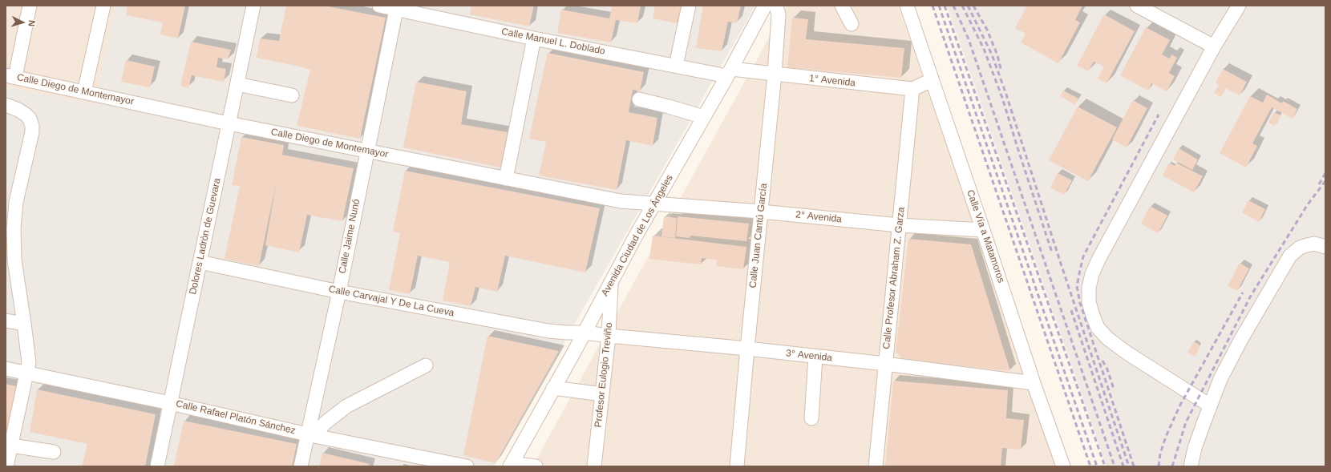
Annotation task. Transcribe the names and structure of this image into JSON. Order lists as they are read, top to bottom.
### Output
{
  "streets": {
    "street": [
      "Calle Manuel L. Doblado",
      "1° Avenida",
      "Calle Diego de Montemayor",
      "2° Avenida",
      "Avenida Ciudad de Los Ángeles",
      "Calle Juan Cantú García",
      "Dolores Ladròn de Guevara",
      "Calle Jaime Nunó",
      "Calle Vía a Matamoros",
      "Calle Profesor Abraham Z. Garza",
      "Calle Carvajal Y De La Cueva",
      "3° Avenida",
      "Profesor Eulogio Treviño",
      "Calle Rafael Platón Sánchez"
    ]
  },
  "crossings": [
    ["Calle Manuel L. Doblado", "1° Avenida"],
    ["Calle Manuel L. Doblado", "Avenida Ciudad de Los Ángeles"],
    ["Calle Manuel L. Doblado", "Calle Jaime Nunó"],
    ["1° Avenida", "Avenida Ciudad de Los Ángeles"],
    ["1° Avenida", "Calle Juan Cantú García"],
    ["1° Avenida", "Calle Profesor Abraham Z. Garza"],
    ["Calle Diego de Montemayor", "2° Avenida"],
    ["Calle Diego de Montemayor", "Avenida Ciudad de Los Ángeles"],
    ["Calle Diego de Montemayor", "Dolores Ladròn de Guevara"],
    ["Calle Diego de Montemayor", "Calle Jaime Nunó"],
    ["2° Avenida", "Avenida Ciudad de Los Ángeles"],
    ["2° Avenida", "Calle Juan Cantú García"],
    ["2° Avenida", "Calle Vía a Matamoros"],
    ["2° Avenida", "Calle Profesor Abraham Z. Garza"],
    ["Avenida Ciudad de Los Ángeles", "Calle Carvajal Y De La Cueva"],
    ["Avenida Ciudad de Los Ángeles", "3° Avenida"],
    ["Avenida Ciudad de Los Ángeles", "Profesor Eulogio Treviño"],
    ["Calle Juan Cantú García", "3° Avenida"],
    ["Dolores Ladròn de Guevara", "Calle Carvajal Y De La Cueva"],
    ["Dolores Ladròn de Guevara", "Calle Rafael Platón Sánchez"],
    ["Calle Jaime Nunó", "Calle Carvajal Y De La Cueva"],
    ["Calle Jaime Nunó", "Calle Rafael Platón Sánchez"],
    ["Calle Vía a Matamoros", "3° Avenida"],
    ["Calle Profesor Abraham Z. Garza", "3° Avenida"],
    ["Calle Carvajal Y De La Cueva", "3° Avenida"],
    ["3° Avenida", "Profesor Eulogio Treviño"]
  ],
  "north": "right"
}
